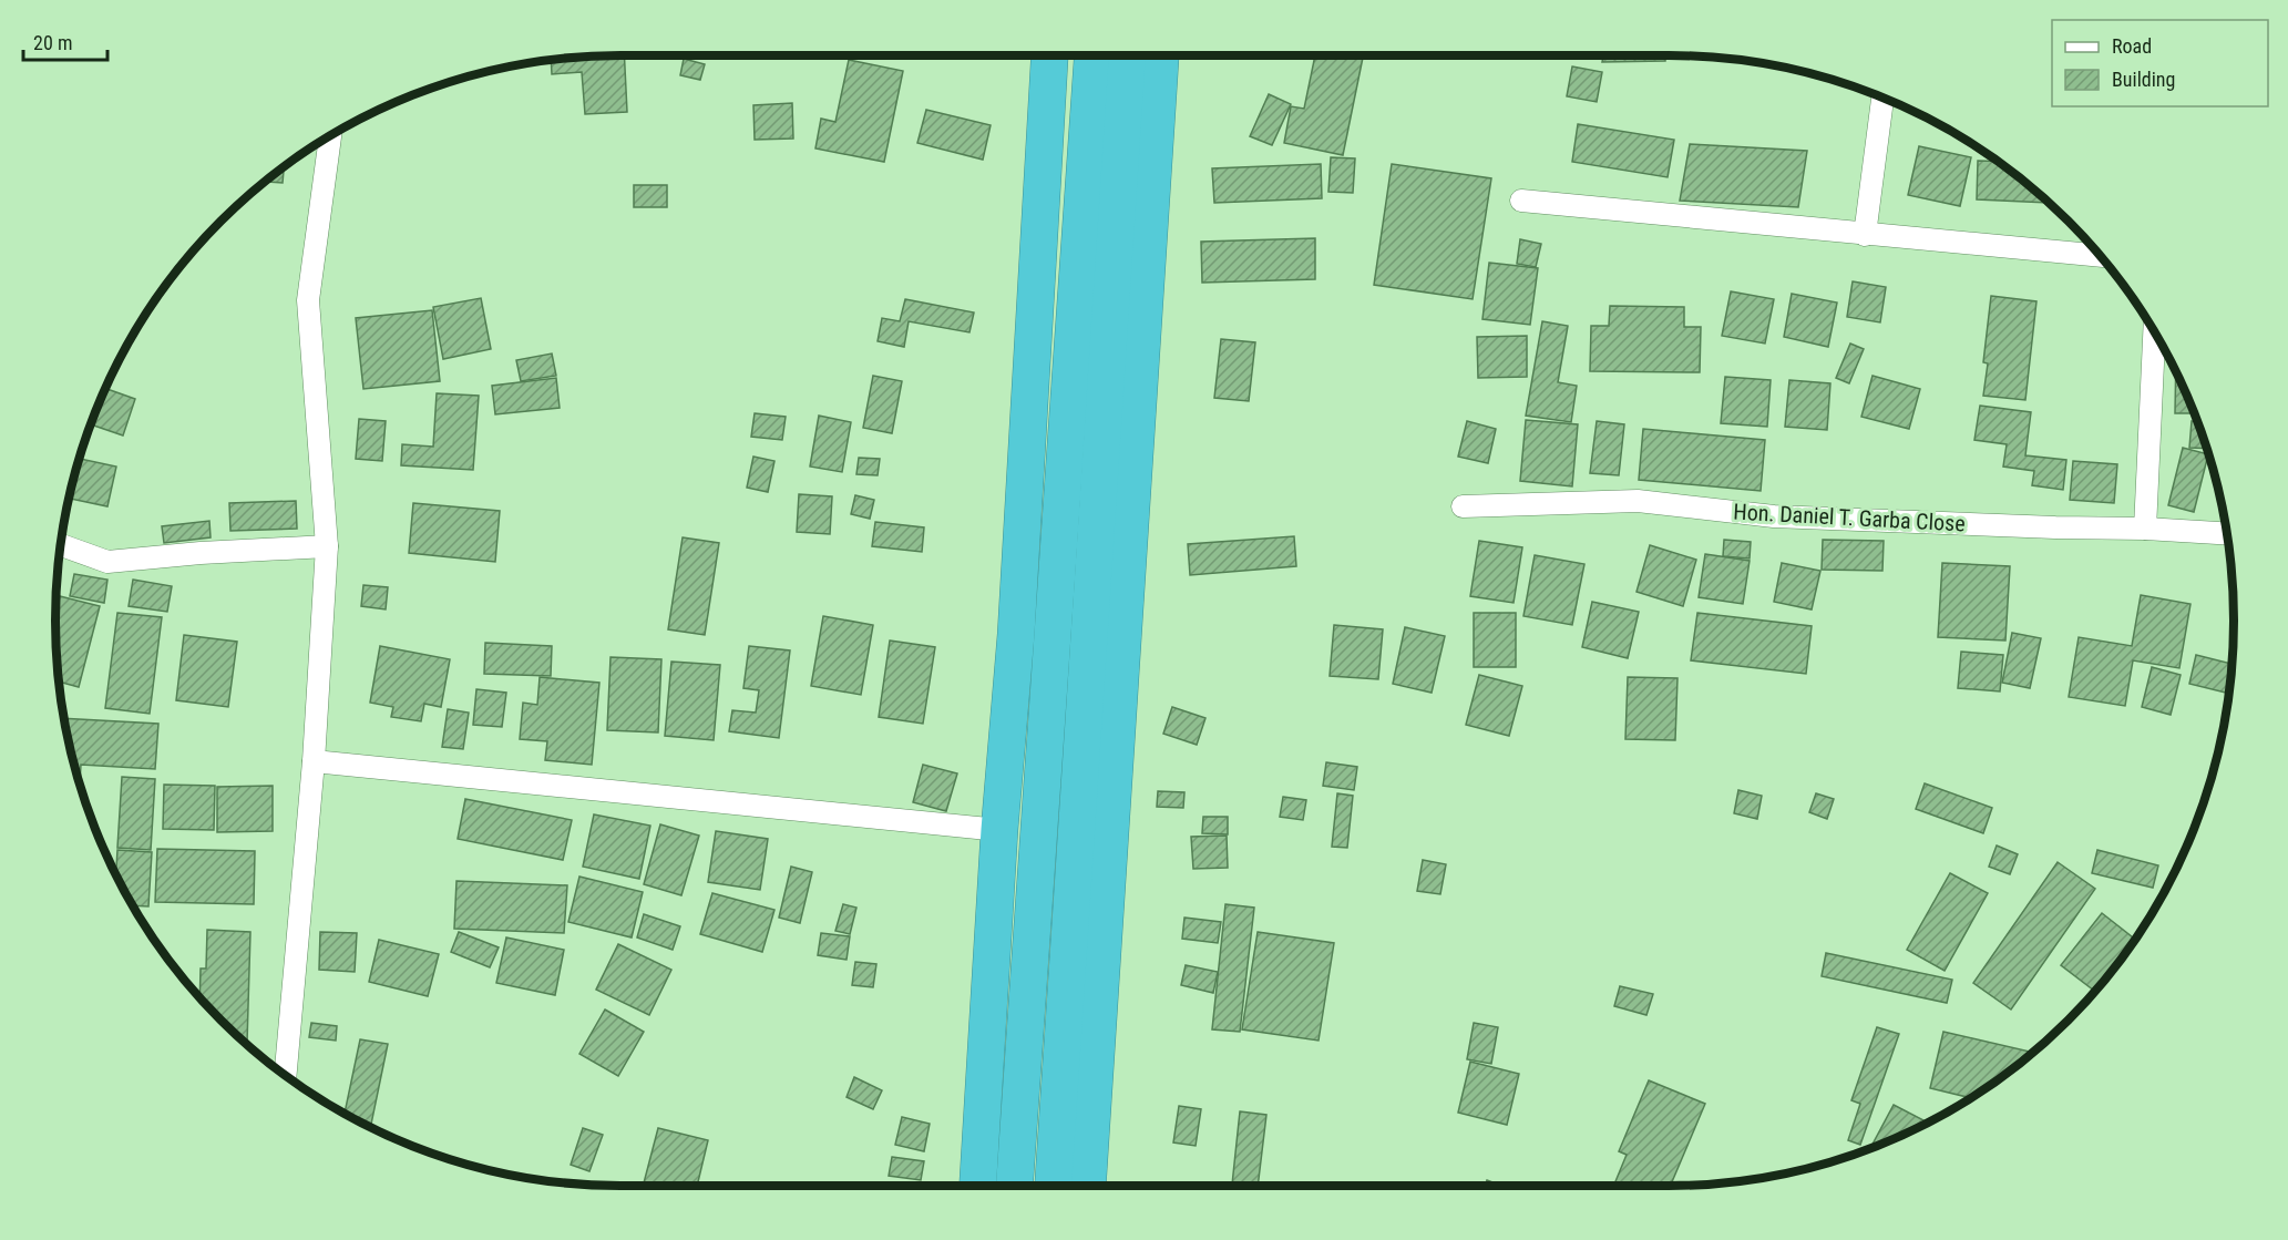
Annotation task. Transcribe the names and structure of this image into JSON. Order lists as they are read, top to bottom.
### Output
{
  "streets": {
    "street": ["Hon. Daniel T. Garba Close"]
  },
  "legend": ["Road", "Building"],
  "scale_bar": "20 m"
}
